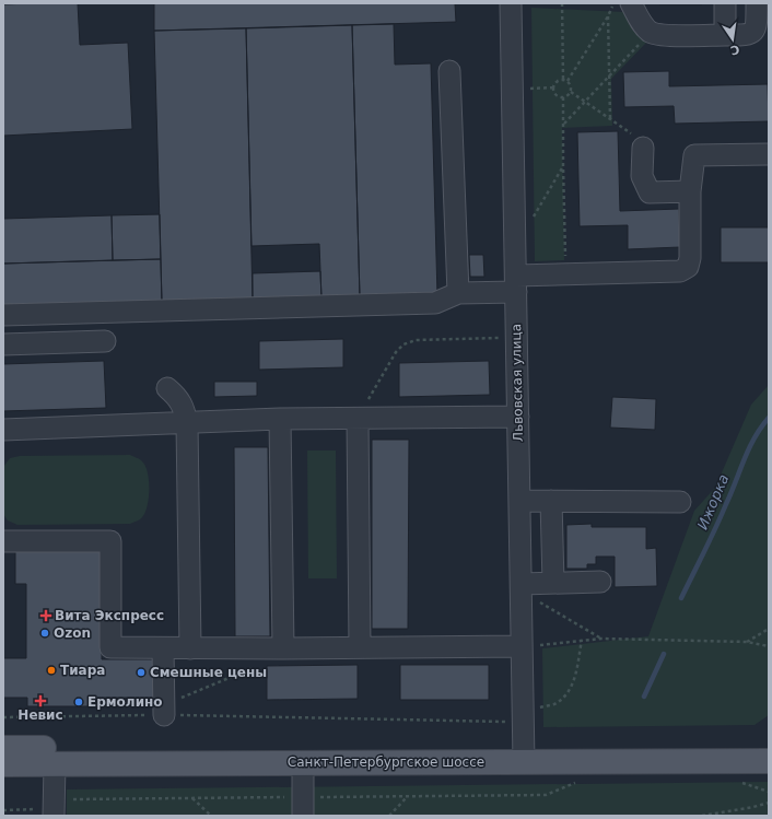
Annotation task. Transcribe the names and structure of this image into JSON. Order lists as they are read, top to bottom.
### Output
{
  "streets": {
    "main road": ["Санкт-Петербургское шоссе"],
    "street": ["Львовская улица"]
  },
  "crossings": [
    ["Львовская улица", "Санкт-Петербургское шоссе"]
  ],
  "water": ["Ижорка"],
  "places": {
    "health": ["Вита Экспресс", "Невис"],
    "other": [
      "Ozon",
      "Тиара",
      "Смешные цены",
      "Ермолино"
    ]
  },
  "north": "bottom"
}
